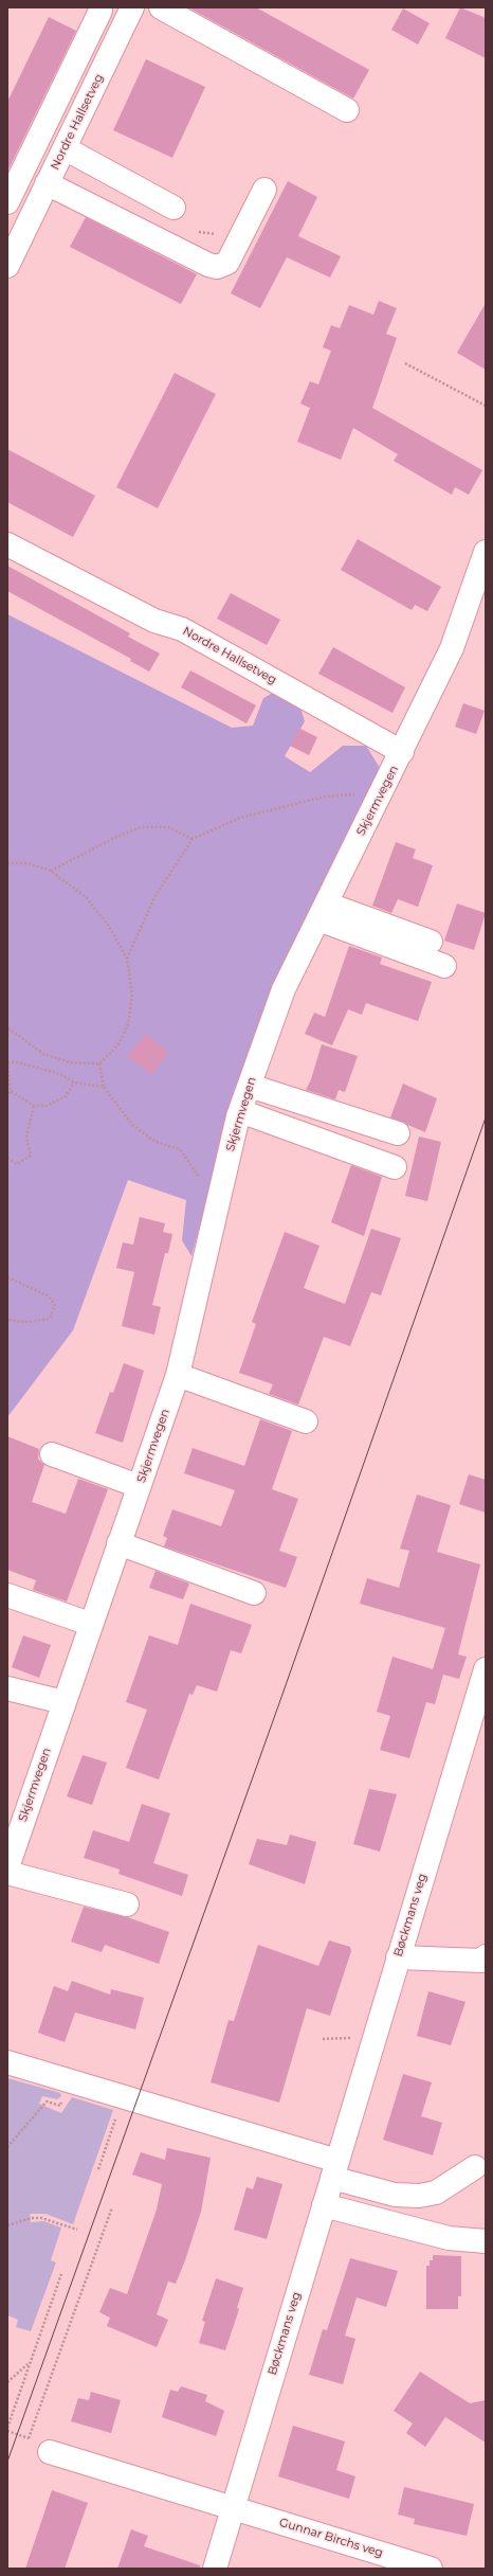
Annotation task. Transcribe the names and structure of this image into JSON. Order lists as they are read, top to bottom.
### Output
{
  "streets": {
    "street": [
      "Nordre Hallsetveg",
      "Skjermvegen",
      "Bøckmans veg",
      "Gunnar Birchs veg"
    ]
  },
  "crossings": [
    ["Nordre Hallsetveg", "Skjermvegen"],
    ["Bøckmans veg", "Gunnar Birchs veg"]
  ]
}
